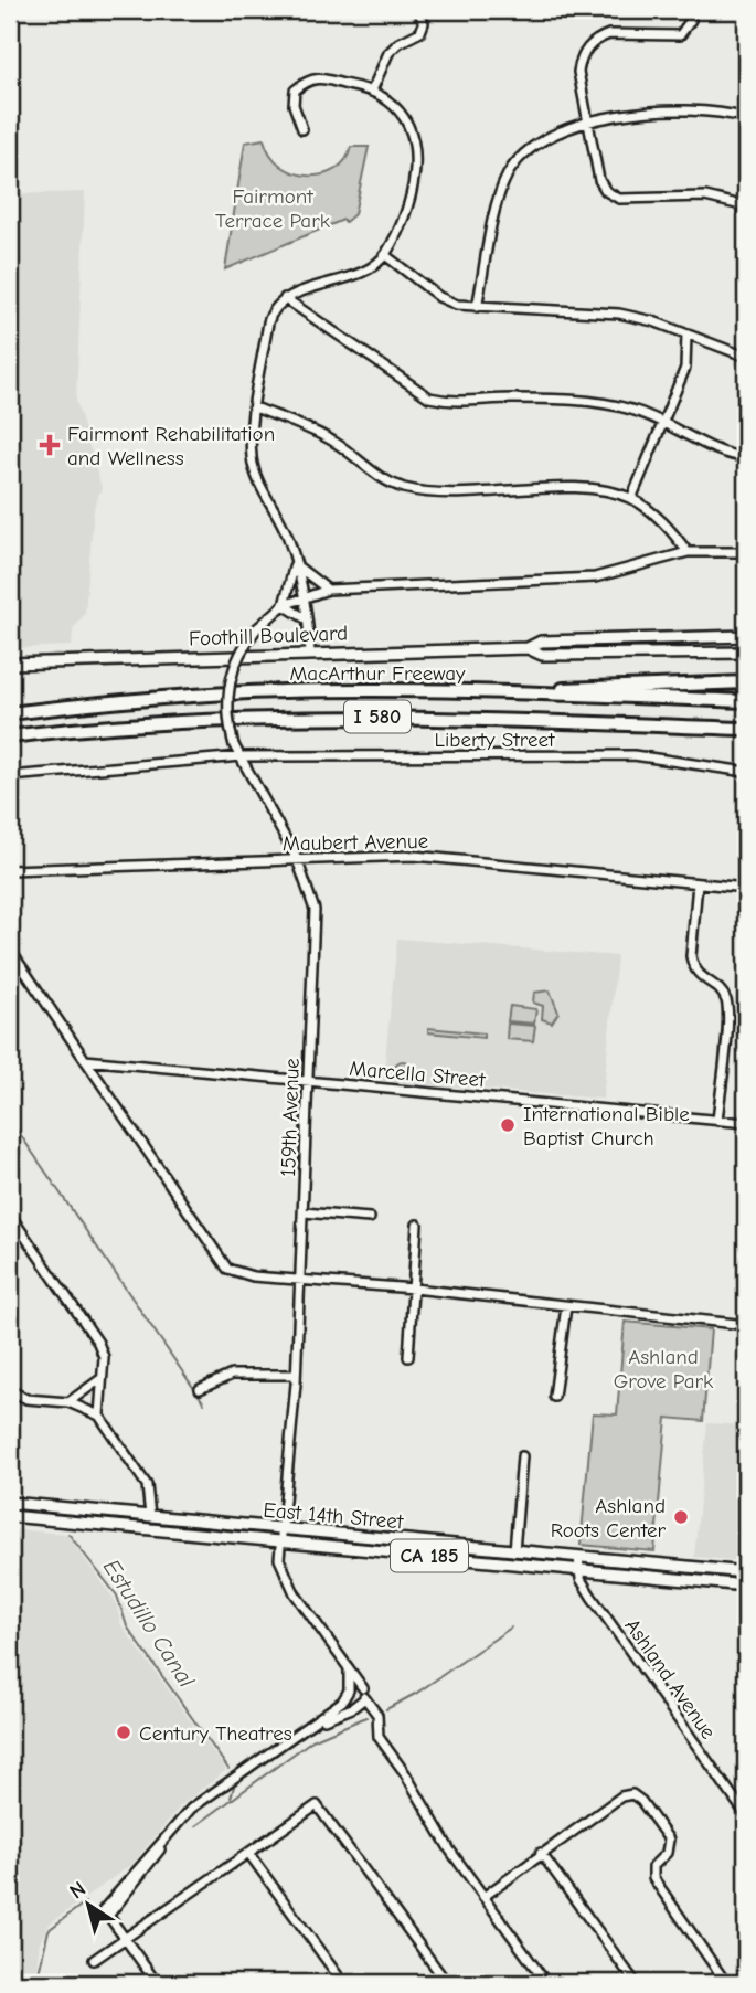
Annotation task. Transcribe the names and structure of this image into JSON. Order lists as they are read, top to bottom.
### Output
{
  "streets": {
    "highway": ["MacArthur Freeway", "I 580"],
    "main road": ["Foothill Boulevard", "East 14th Street", "CA 185"],
    "street": [
      "Liberty Street",
      "Maubert Avenue",
      "Marcella Street",
      "159th Avenue",
      "Ashland Avenue"
    ]
  },
  "crossings": [
    ["Liberty Street", "159th Avenue"],
    ["Maubert Avenue", "159th Avenue"],
    ["Marcella Street", "159th Avenue"],
    ["159th Avenue", "East 14th Street"],
    ["East 14th Street", "Ashland Avenue"]
  ],
  "water": ["Estudillo Canal"],
  "parks": ["Fairmont Terrace Park", "Ashland Grove Park"],
  "places": {
    "health": ["Fairmont Rehabilitation and Wellness"],
    "other": ["International Bible Baptist Church", "Ashland Roots Center", "Century Theatres"]
  },
  "north": "top left"
}
